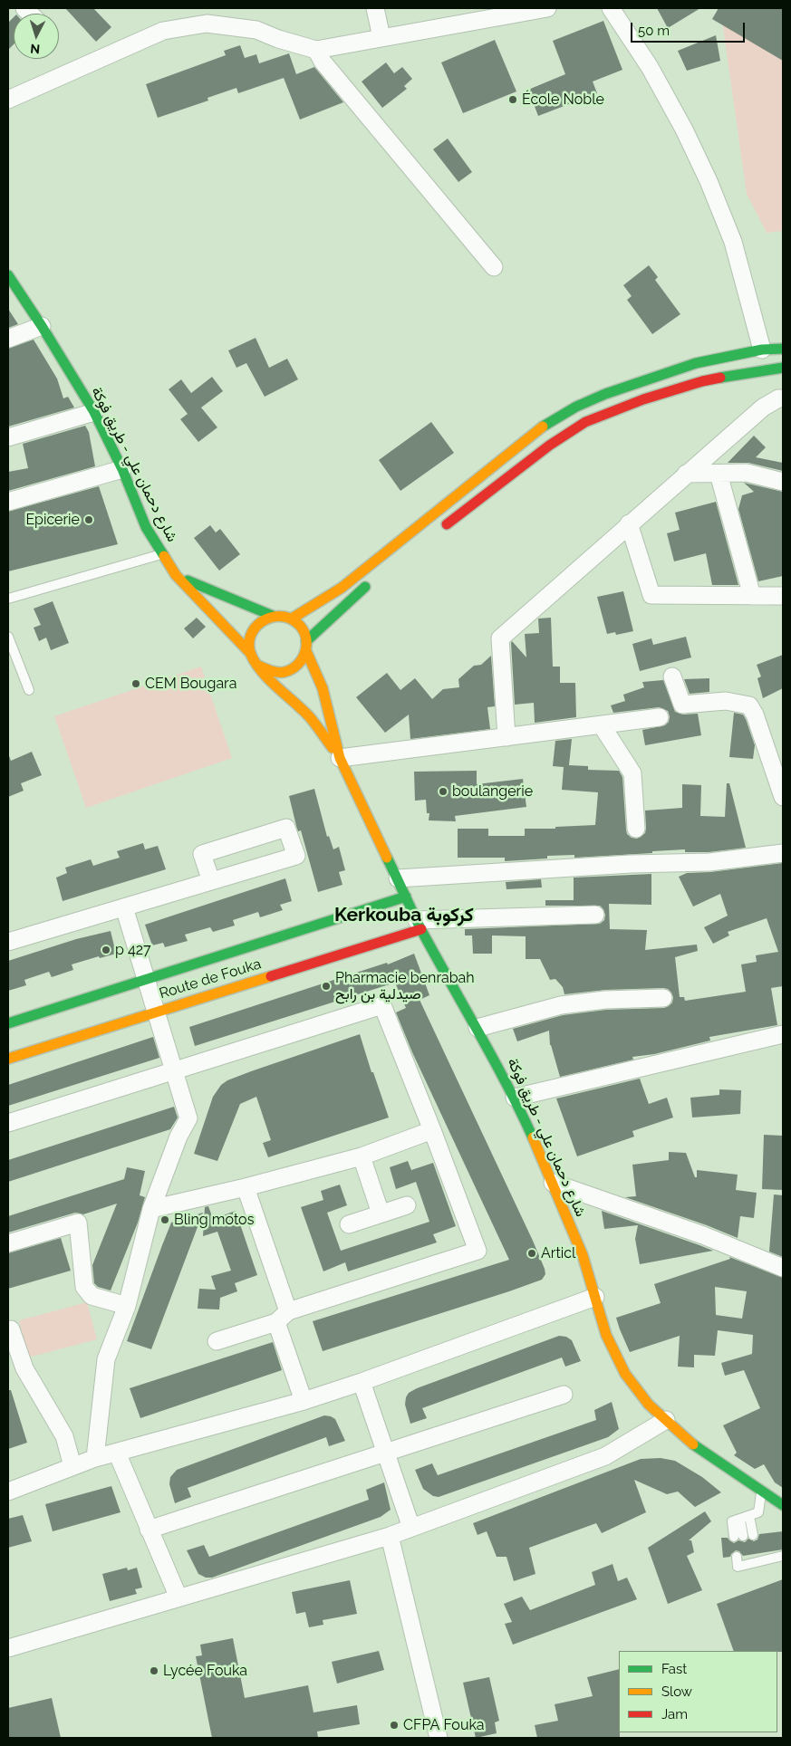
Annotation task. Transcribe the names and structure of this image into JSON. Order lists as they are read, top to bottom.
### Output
{
  "streets": {
    "main road": ["شارع دحمان علي - طريق فوكة", "Route de Fouka"]
  },
  "crossings": [
    ["شارع دحمان علي - طريق فوكة", "Route de Fouka"]
  ],
  "districts": ["Kerkouba كركوبة"],
  "places": [
    "École Noble",
    "Epicerie",
    "CEM Bougara",
    "boulangerie",
    "p 427",
    "Pharmacie benrabah صيدلية بن رابح",
    "Bling motos",
    "Articl",
    "Lycée Fouka",
    "CFPA Fouka"
  ],
  "legend": ["Fast", "Slow", "Jam"],
  "scale_bar": "50 m",
  "north": "bottom"
}
